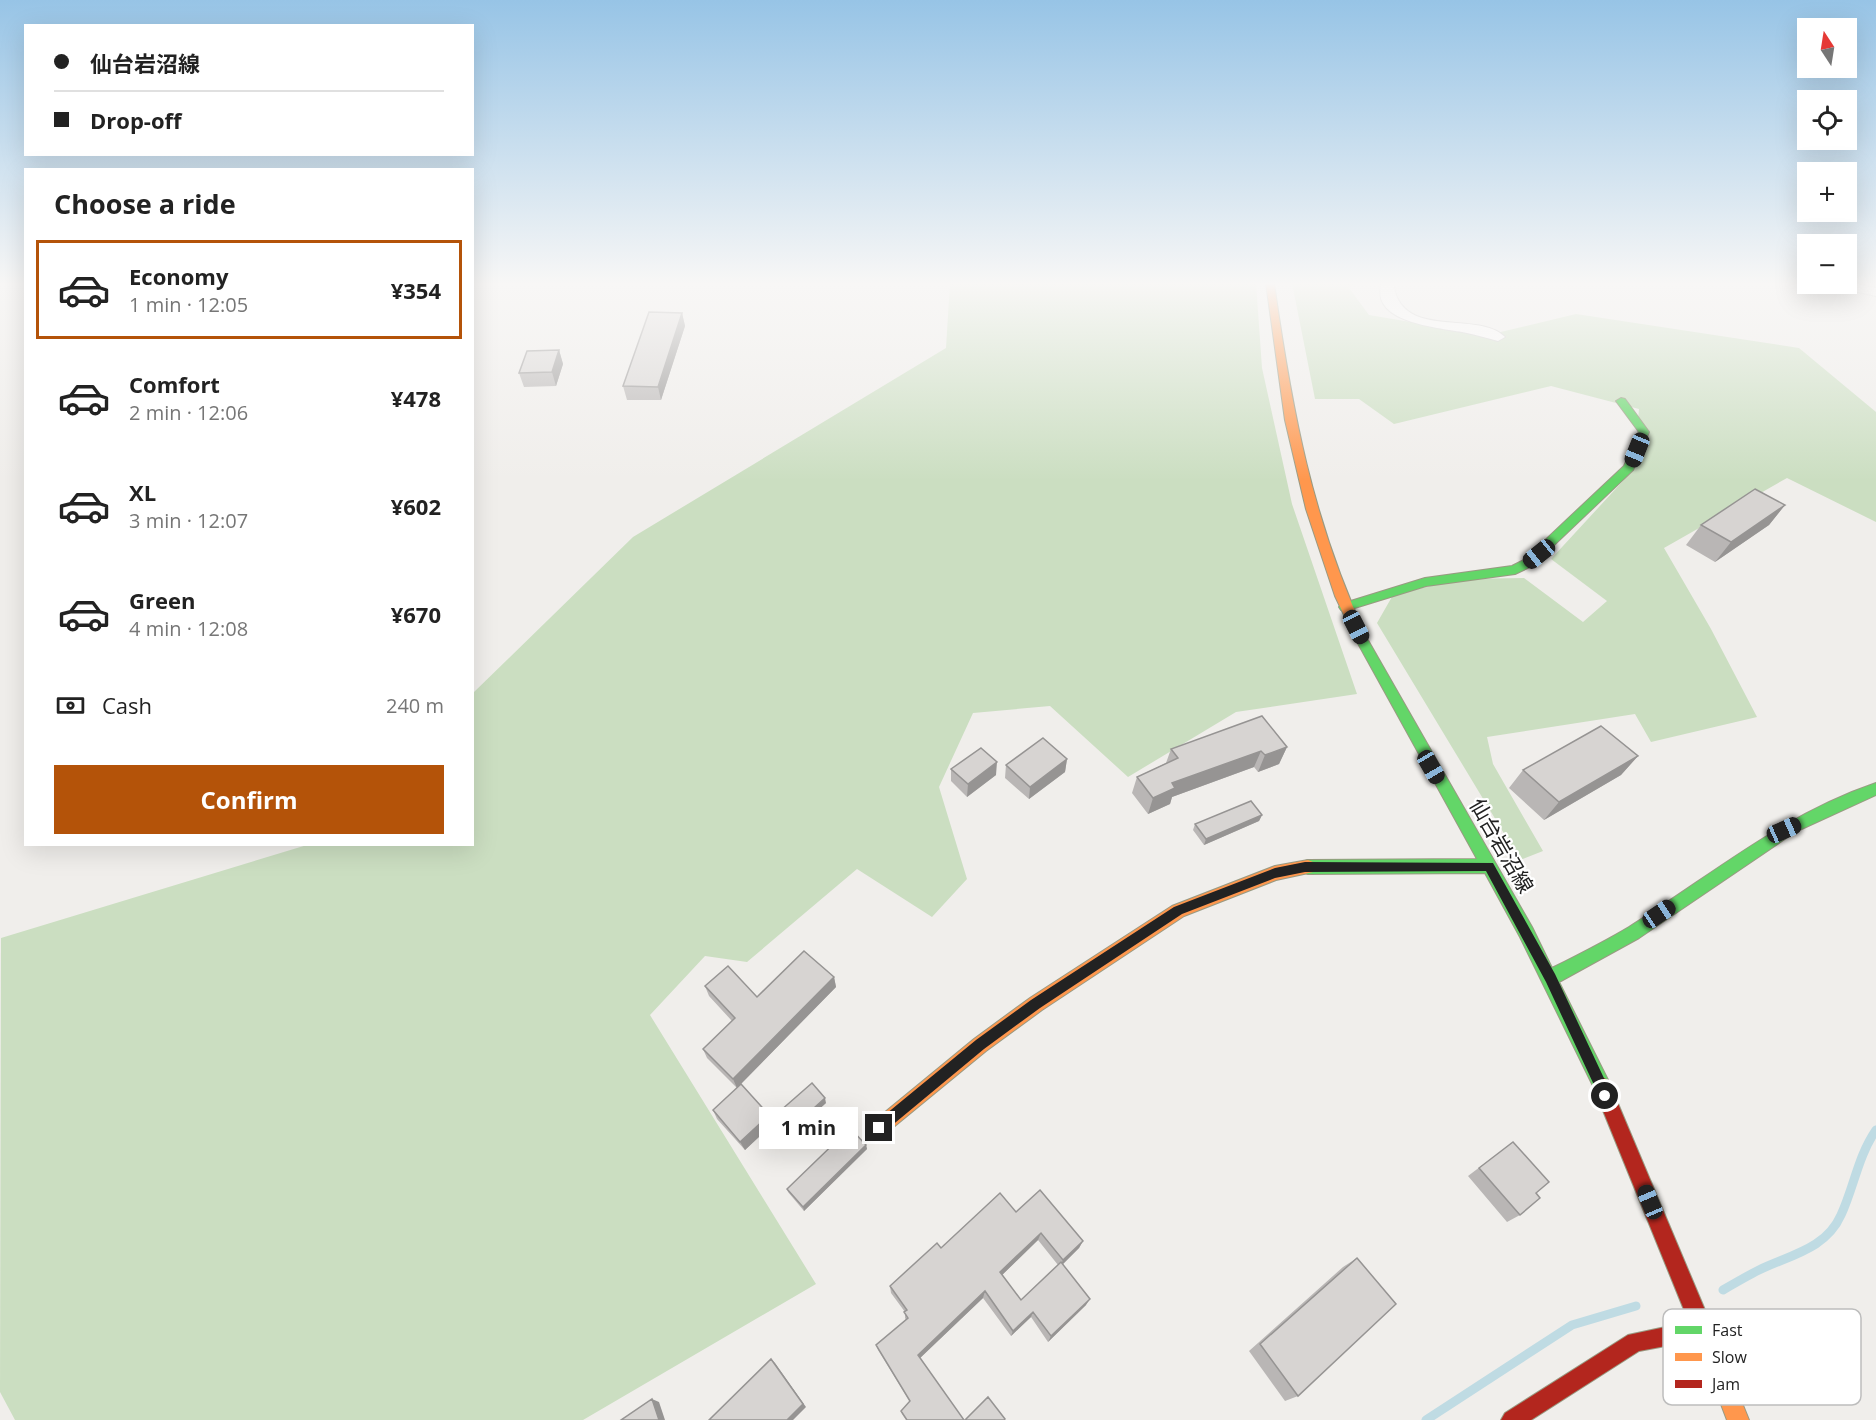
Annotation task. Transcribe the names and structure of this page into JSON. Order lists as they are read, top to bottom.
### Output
{
  "streets": {
    "street": ["仙台岩沼線"]
  },
  "legend": ["Fast", "Slow", "Jam"],
  "north": "top",
  "page": {
    "map_buttons": ["+", "−"],
    "banner": ["仙台岩沼線", "Drop-off"],
    "heading": "Choose a ride",
    "list": [
      {
        "name": "Economy",
        "note": "1 min · 12:05",
        "value": "¥354"
      },
      {
        "name": "Comfort",
        "note": "2 min · 12:06",
        "value": "¥478"
      },
      {
        "name": "XL",
        "note": "3 min · 12:07",
        "value": "¥602"
      },
      {
        "name": "Green",
        "note": "4 min · 12:08",
        "value": "¥670"
      }
    ],
    "pay": ["Cash", "240 m"],
    "buttons": "Confirm",
    "bubble": "1 min"
  }
}
